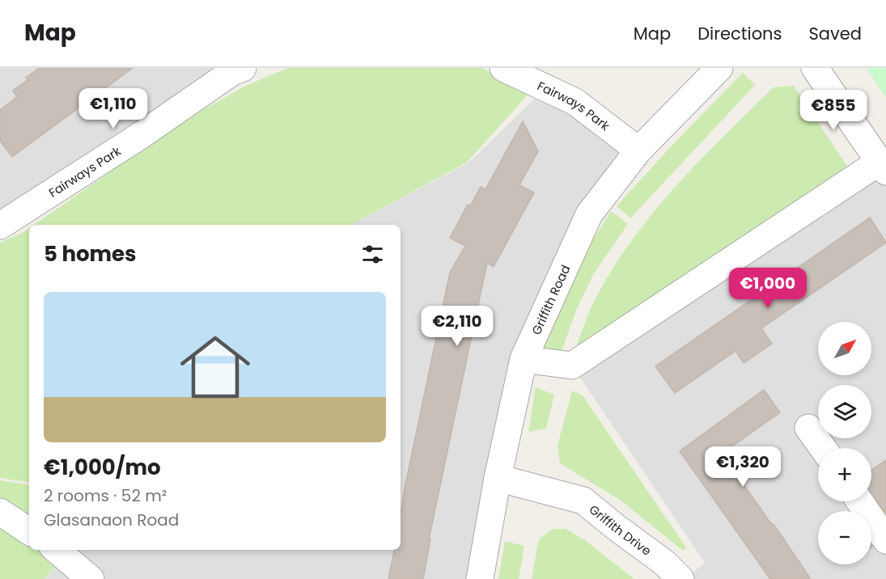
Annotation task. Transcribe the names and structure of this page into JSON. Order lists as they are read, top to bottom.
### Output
{
  "streets": {
    "street": ["Fairways Park", "Griffith Road", "Griffith Drive"]
  },
  "crossings": [
    ["Fairways Park", "Griffith Road"],
    ["Griffith Road", "Griffith Drive"]
  ],
  "north": "top right",
  "page": {
    "header": "Map",
    "nav": ["Map", "Directions", "Saved"],
    "price": [
      "€1,110",
      "€855",
      "€1,000",
      "€2,110",
      "€1,320"
    ],
    "heading": "5 homes",
    "list": [
      {
        "name": "€1,000/mo",
        "note": "2 rooms · 52 m² · Glasanaon Road"
      }
    ],
    "map_buttons": ["+", "−"]
  }
}
